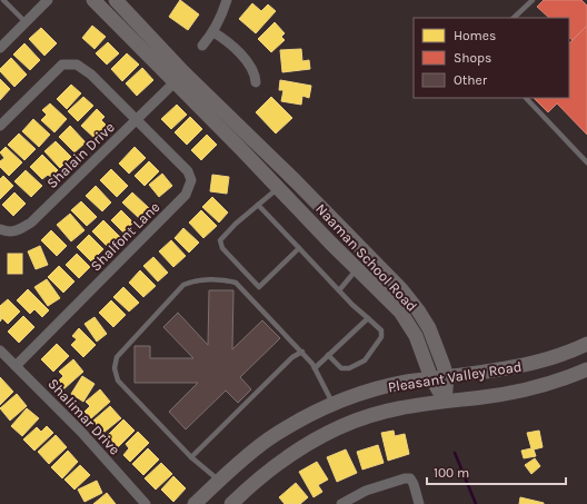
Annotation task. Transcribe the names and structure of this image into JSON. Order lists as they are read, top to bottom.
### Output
{
  "streets": {
    "main road": ["Naaman School Road", "Pleasant Valley Road"],
    "street": ["Shalain Drive", "Shalfont Lane", "Shalimar Drive"]
  },
  "crossings": [
    ["Shalain Drive", "Shalfont Lane"],
    ["Shalain Drive", "Naaman School Road"],
    ["Shalfont Lane", "Shalimar Drive"],
    ["Naaman School Road", "Pleasant Valley Road"]
  ],
  "legend": ["Homes", "Shops", "Other"],
  "scale_bar": "100 m"
}
